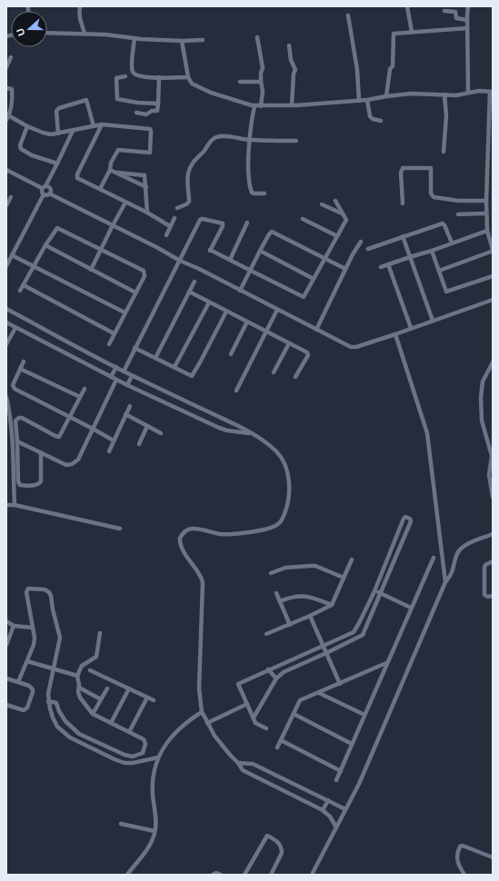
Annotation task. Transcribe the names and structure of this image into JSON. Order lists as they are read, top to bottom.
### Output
{
  "north": "left"
}
